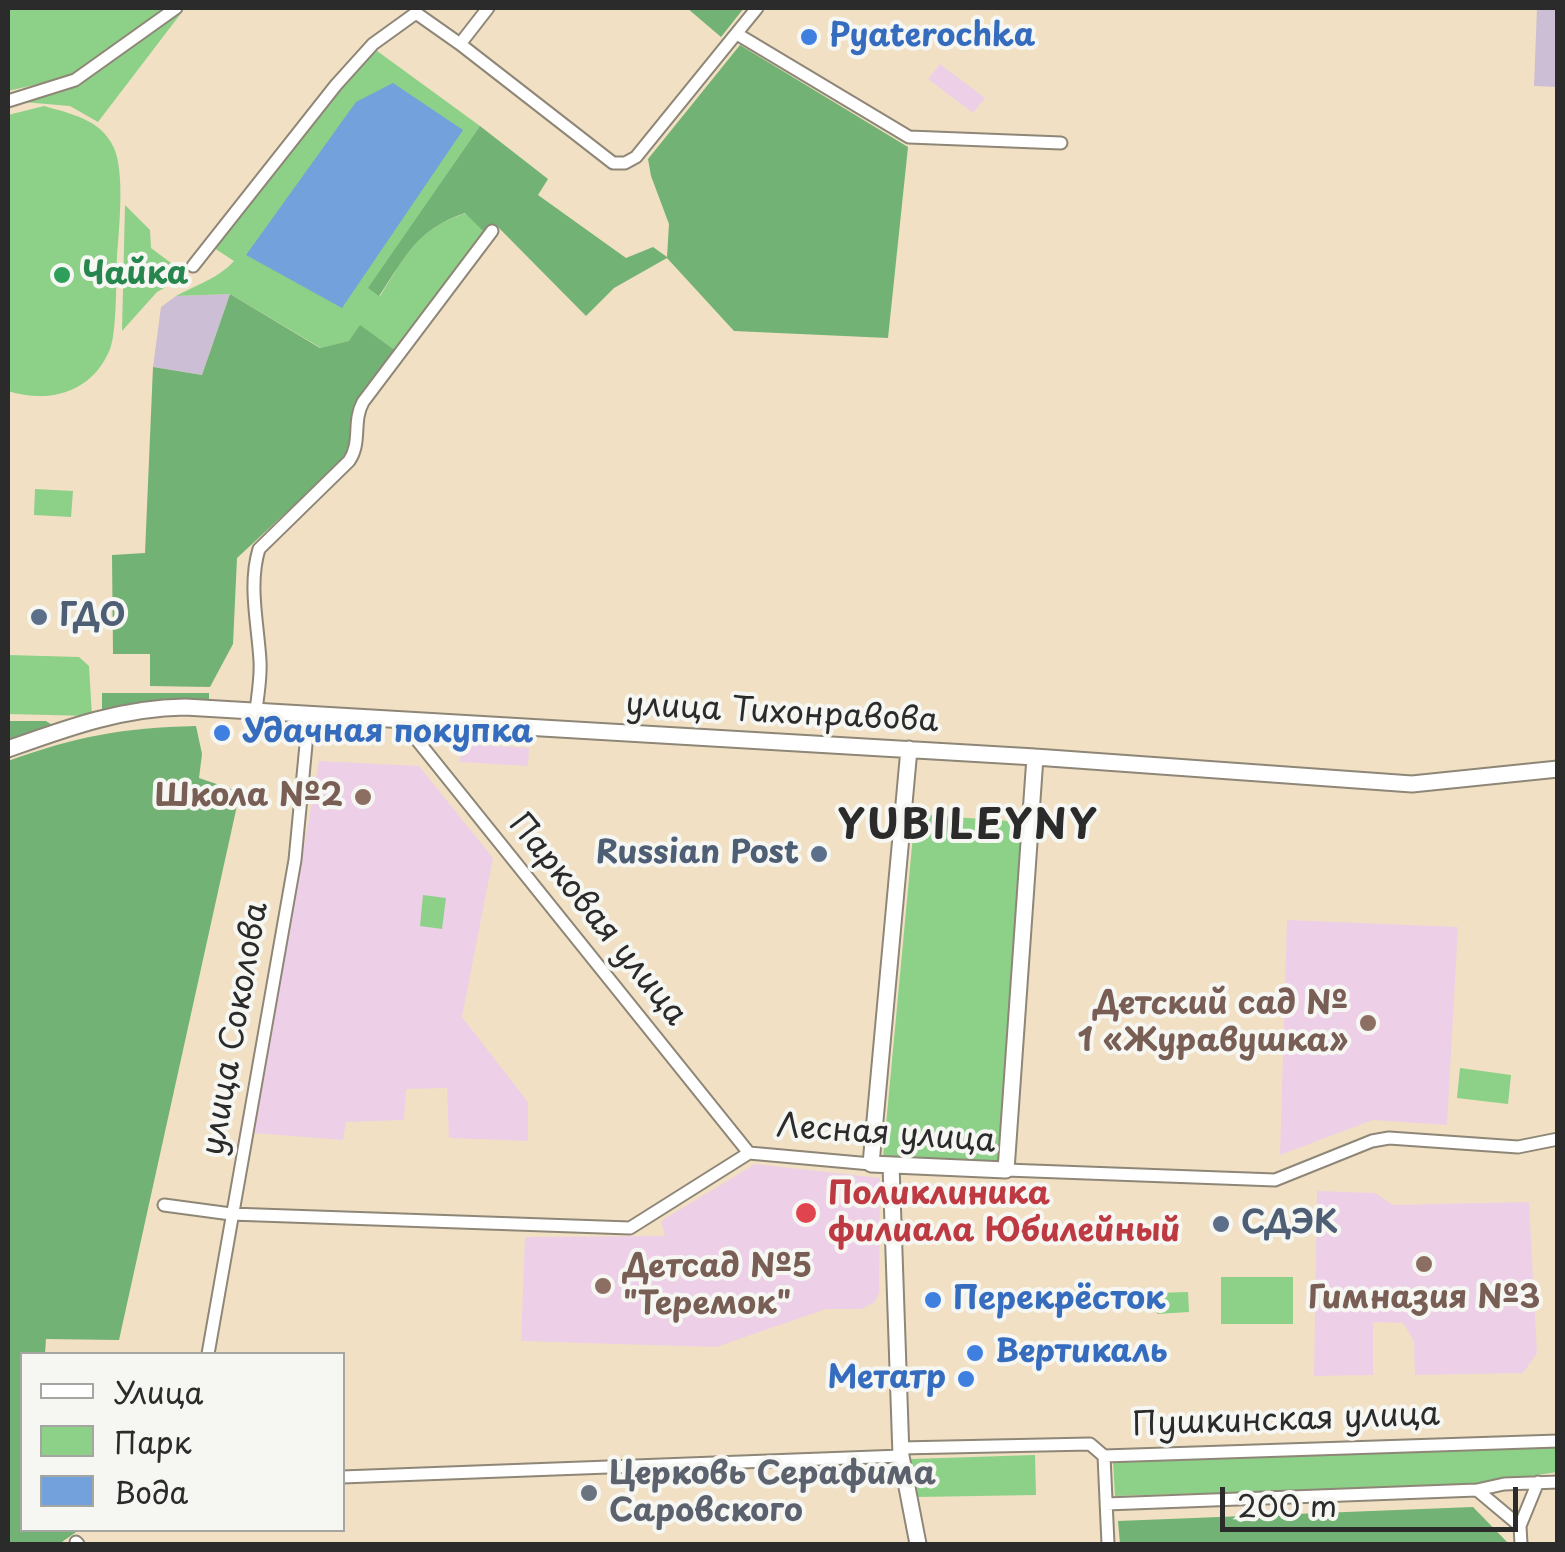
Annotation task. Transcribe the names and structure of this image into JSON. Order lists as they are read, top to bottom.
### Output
{
  "streets": {
    "main road": ["улица Тихонравова", "Лесная улица"],
    "street": ["Парковая улица", "улица Соколова", "Пушкинская улица"]
  },
  "crossings": [
    ["улица Тихонравова", "Парковая улица"],
    ["улица Тихонравова", "улица Соколова"],
    ["Парковая улица", "Лесная улица"],
    ["улица Соколова", "Лесная улица"]
  ],
  "districts": ["YUBILEYNY"],
  "places": [
    "Pyaterochka",
    "Чайка",
    "ГДО",
    "Удачная покупка",
    "Школа №2",
    "Russian Post",
    "Детский сад № 1 «Журавушка»",
    "Поликлиника филиала Юбилейный",
    "СДЭК",
    "Гимназия №3",
    "Детсад №5 \"Теремок\"",
    "Перекрёсток",
    "Вертикаль",
    "Метатр",
    "Церковь Серафима Саровского"
  ],
  "legend": ["Улица", "Парк", "Вода"],
  "scale_bar": "200 m"
}
